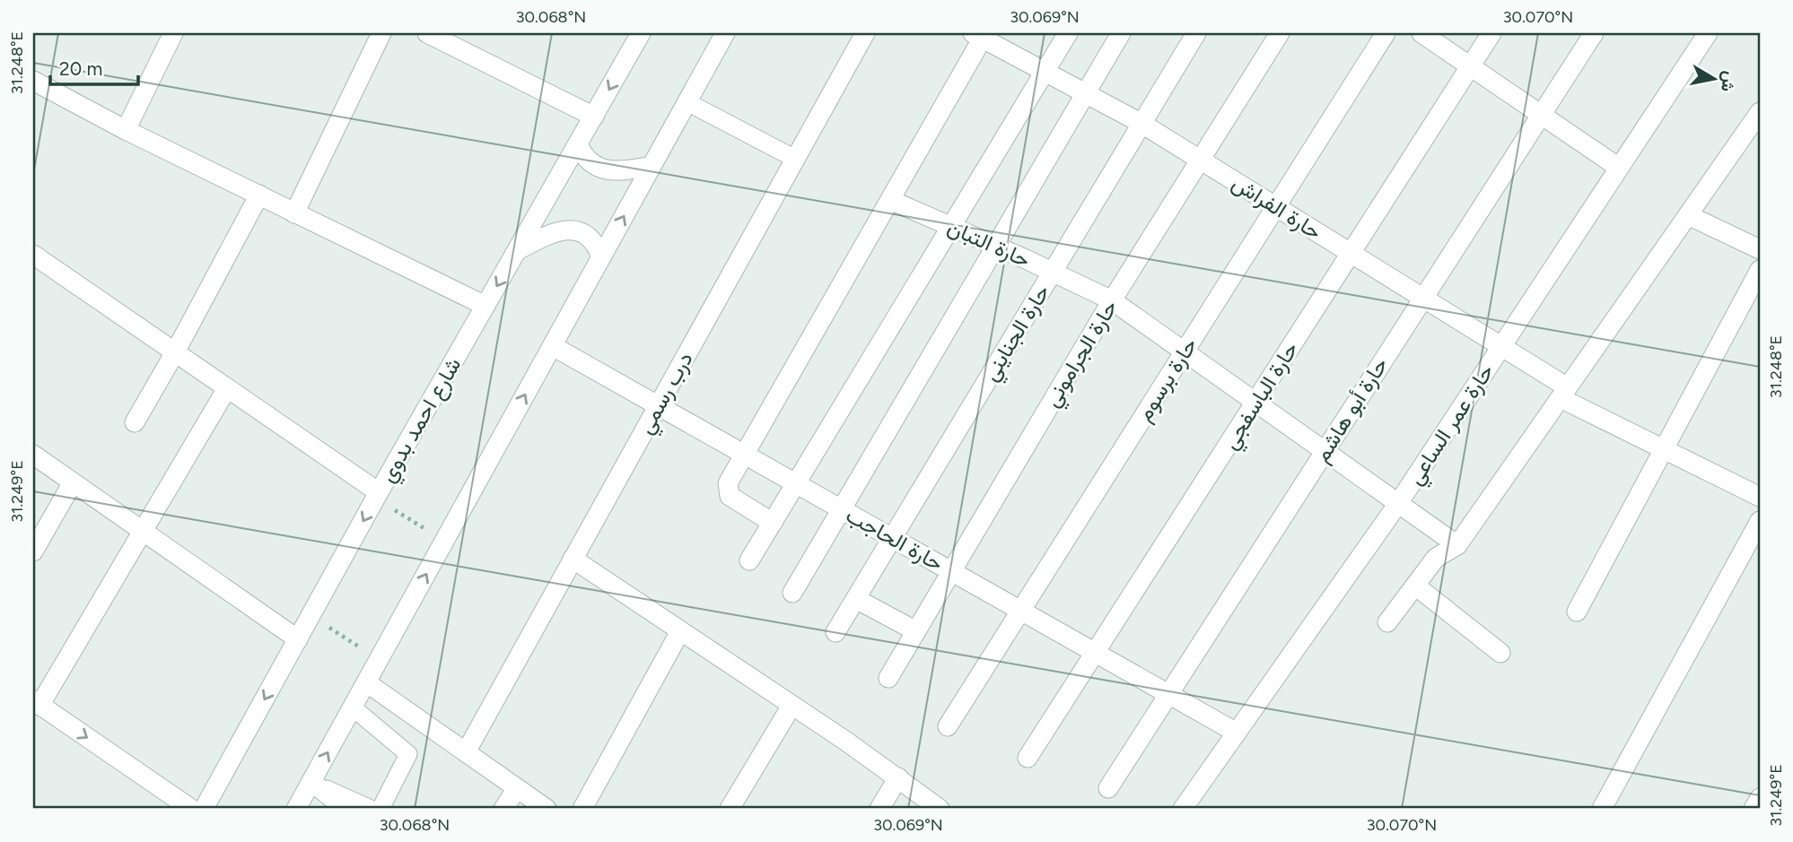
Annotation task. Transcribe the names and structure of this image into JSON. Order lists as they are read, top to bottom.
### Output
{
  "streets": {
    "street": [
      "حارة الفراش",
      "حارة التبان",
      "حارة الجنايني",
      "حارة الجراموني",
      "حارة برسوم",
      "درب رسمي",
      "حارة الباسفجي",
      "حارة أبو هاشم",
      "شارع احمد بدوي",
      "حارة عمر الساعي",
      "حارة الحاجب"
    ]
  },
  "crossings": [
    ["حارة الفراش", "حارة الجنايني"],
    ["حارة الفراش", "حارة الجراموني"],
    ["حارة الفراش", "حارة برسوم"],
    ["حارة الفراش", "حارة الباسفجي"],
    ["حارة الفراش", "حارة أبو هاشم"],
    ["حارة الفراش", "حارة عمر الساعي"],
    ["حارة التبان", "حارة الجنايني"],
    ["حارة التبان", "حارة الجراموني"],
    ["حارة التبان", "حارة برسوم"],
    ["حارة التبان", "حارة الباسفجي"],
    ["حارة التبان", "حارة أبو هاشم"],
    ["حارة التبان", "حارة عمر الساعي"],
    ["حارة الجنايني", "حارة الحاجب"],
    ["حارة الجراموني", "حارة الحاجب"],
    ["حارة برسوم", "حارة الحاجب"],
    ["درب رسمي", "حارة الحاجب"],
    ["حارة الباسفجي", "حارة الحاجب"],
    ["حارة أبو هاشم", "حارة الحاجب"],
    ["حارة عمر الساعي", "حارة الحاجب"]
  ],
  "scale_bar": "20 m",
  "north": "right",
  "coordinates": [
    "30.068°N",
    "30.069°N",
    "30.070°N",
    "31.248°E",
    "31.249°E"
  ]
}
